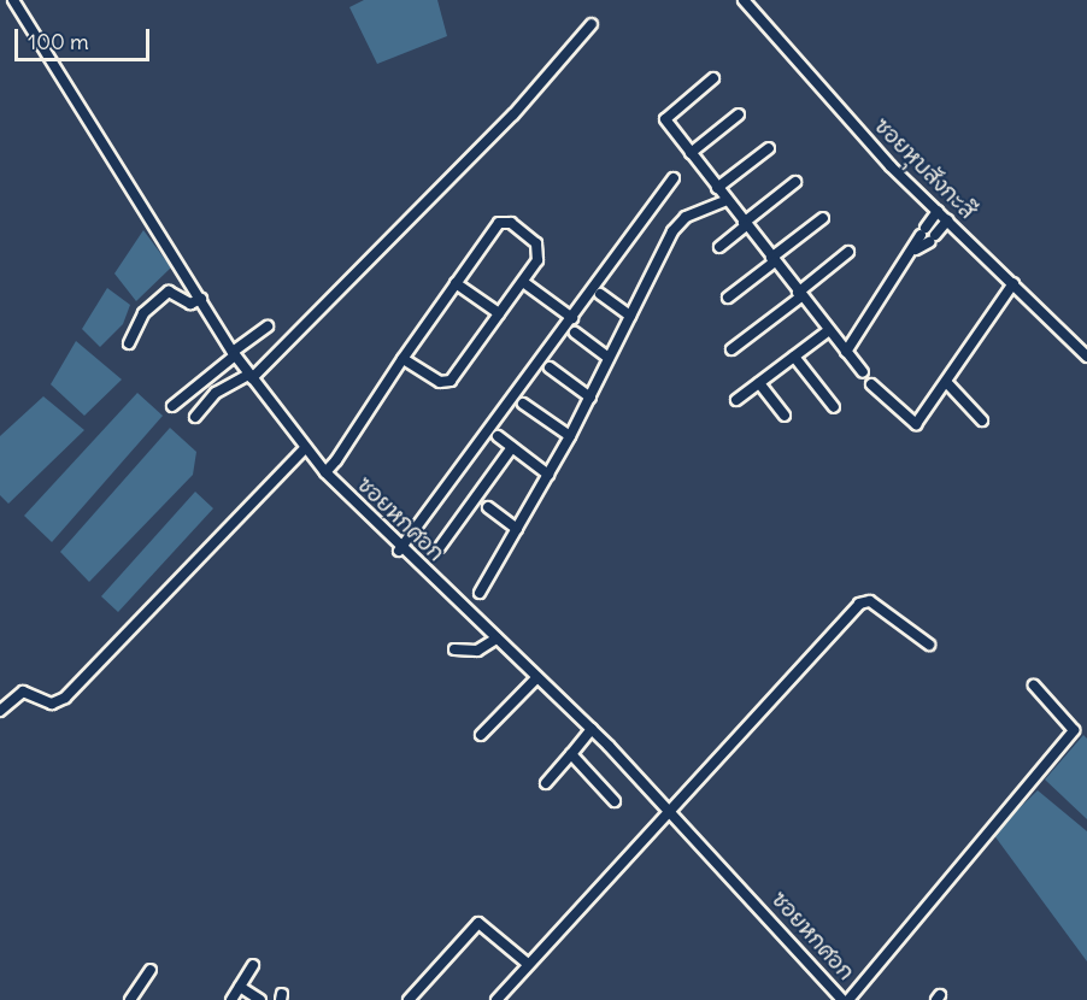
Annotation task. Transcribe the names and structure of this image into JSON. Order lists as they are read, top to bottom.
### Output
{
  "streets": {
    "street": ["ซอยหุบสังกะสี", "ซอยหกศอก"]
  },
  "scale_bar": "100 m"
}
